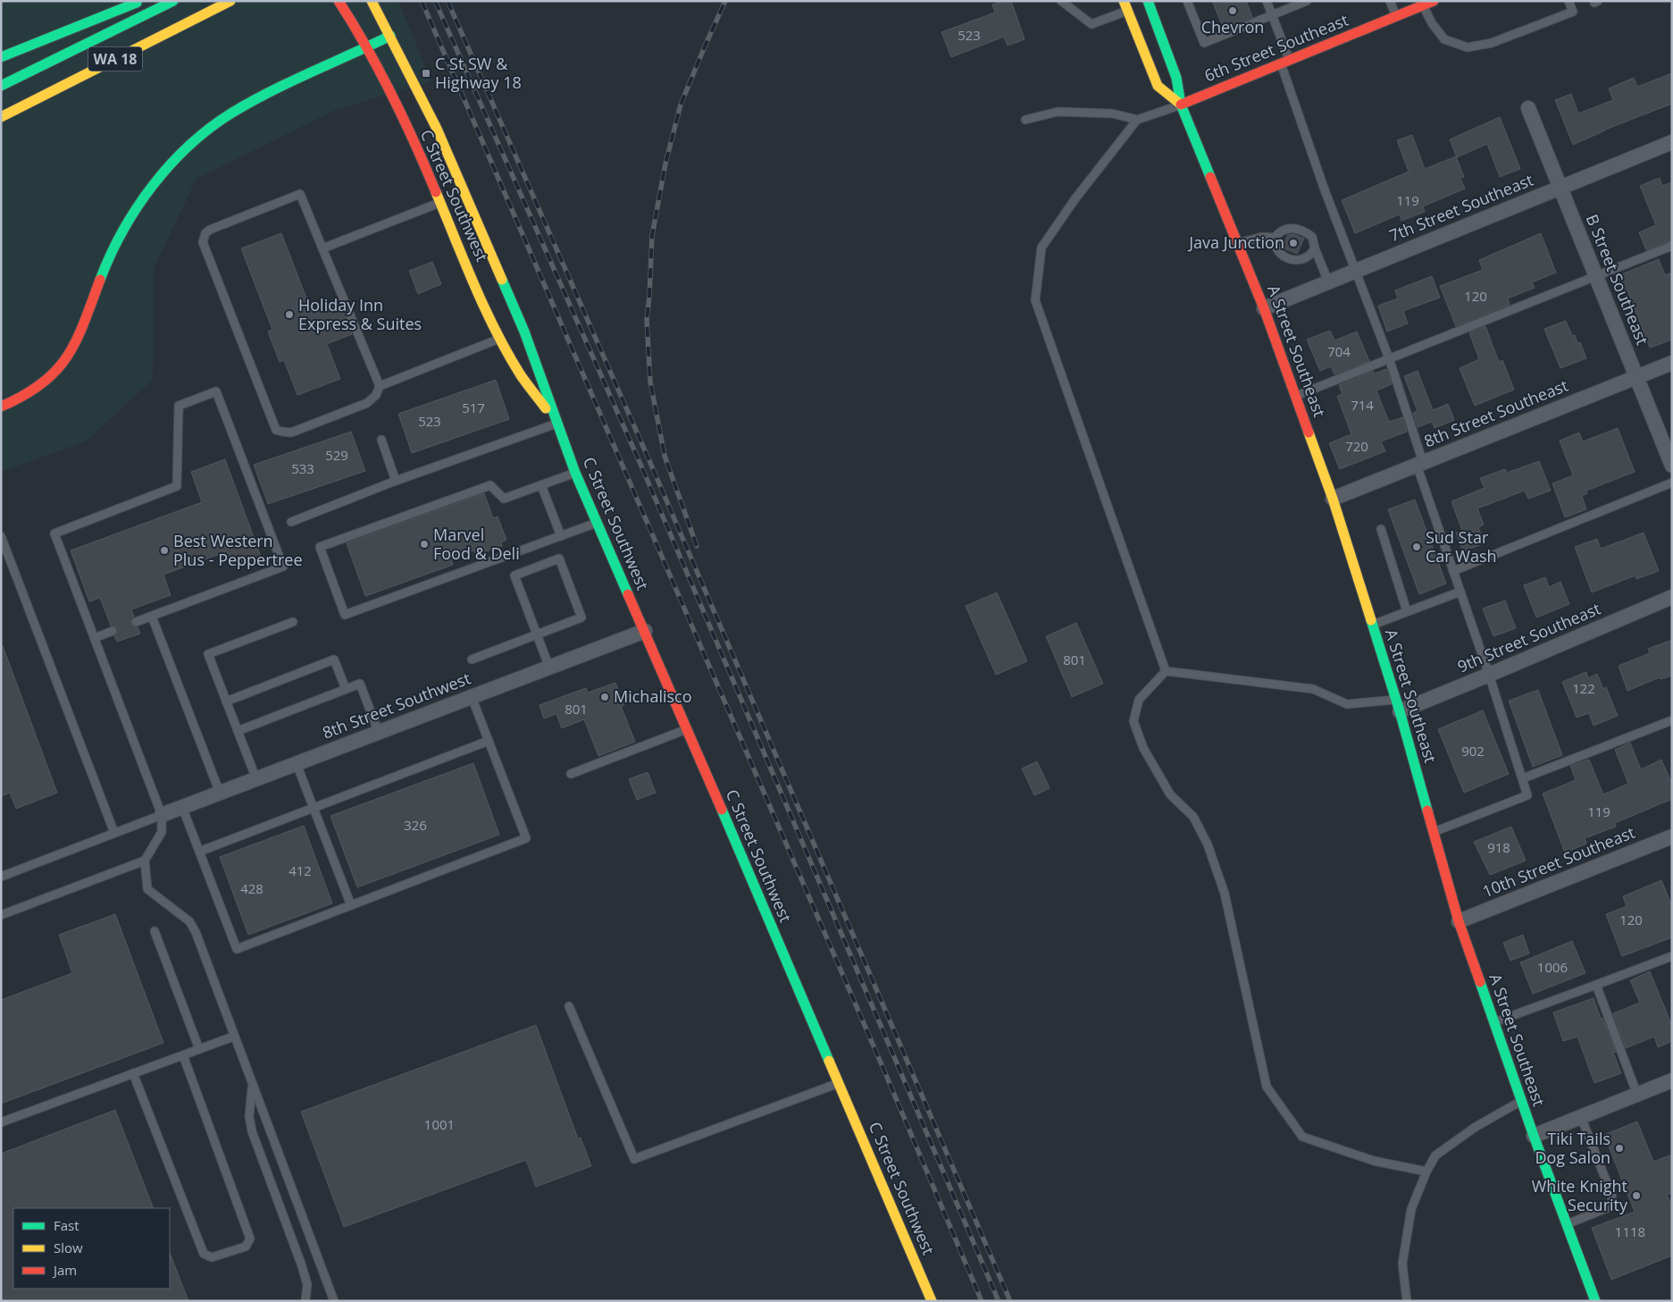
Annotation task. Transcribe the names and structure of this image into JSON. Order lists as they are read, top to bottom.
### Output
{
  "streets": {
    "main road": [
      "6th Street Southeast",
      "WA 18",
      "C Street Southwest",
      "A Street Southeast"
    ],
    "street": [
      "7th Street Southeast",
      "B Street Southeast",
      "8th Street Southeast",
      "9th Street Southeast",
      "8th Street Southwest",
      "10th Street Southeast"
    ]
  },
  "crossings": [
    ["6th Street Southeast", "A Street Southeast"],
    ["C Street Southwest", "8th Street Southwest"],
    ["7th Street Southeast", "B Street Southeast"],
    ["7th Street Southeast", "A Street Southeast"],
    ["B Street Southeast", "8th Street Southeast"],
    ["A Street Southeast", "8th Street Southeast"],
    ["A Street Southeast", "9th Street Southeast"],
    ["A Street Southeast", "10th Street Southeast"]
  ],
  "places": {
    "other": [
      "Chevron",
      "Java Junction",
      "Holiday Inn Express & Suites",
      "Marvel Food & Deli",
      "Sud Star Car Wash",
      "Best Western Plus - Peppertree",
      "Michalisco",
      "Tiki Tails Dog Salon",
      "White Knight Security"
    ],
    "transit": ["C St SW & Highway 18"]
  },
  "house_numbers": [
    "523",
    "119",
    "120",
    "704",
    "714",
    "517",
    "523",
    "720",
    "529",
    "533",
    "801",
    "122",
    "801",
    "902",
    "119",
    "326",
    "918",
    "412",
    "428",
    "120",
    "1006",
    "1001",
    "1118"
  ],
  "legend": ["Fast", "Slow", "Jam"]
}
